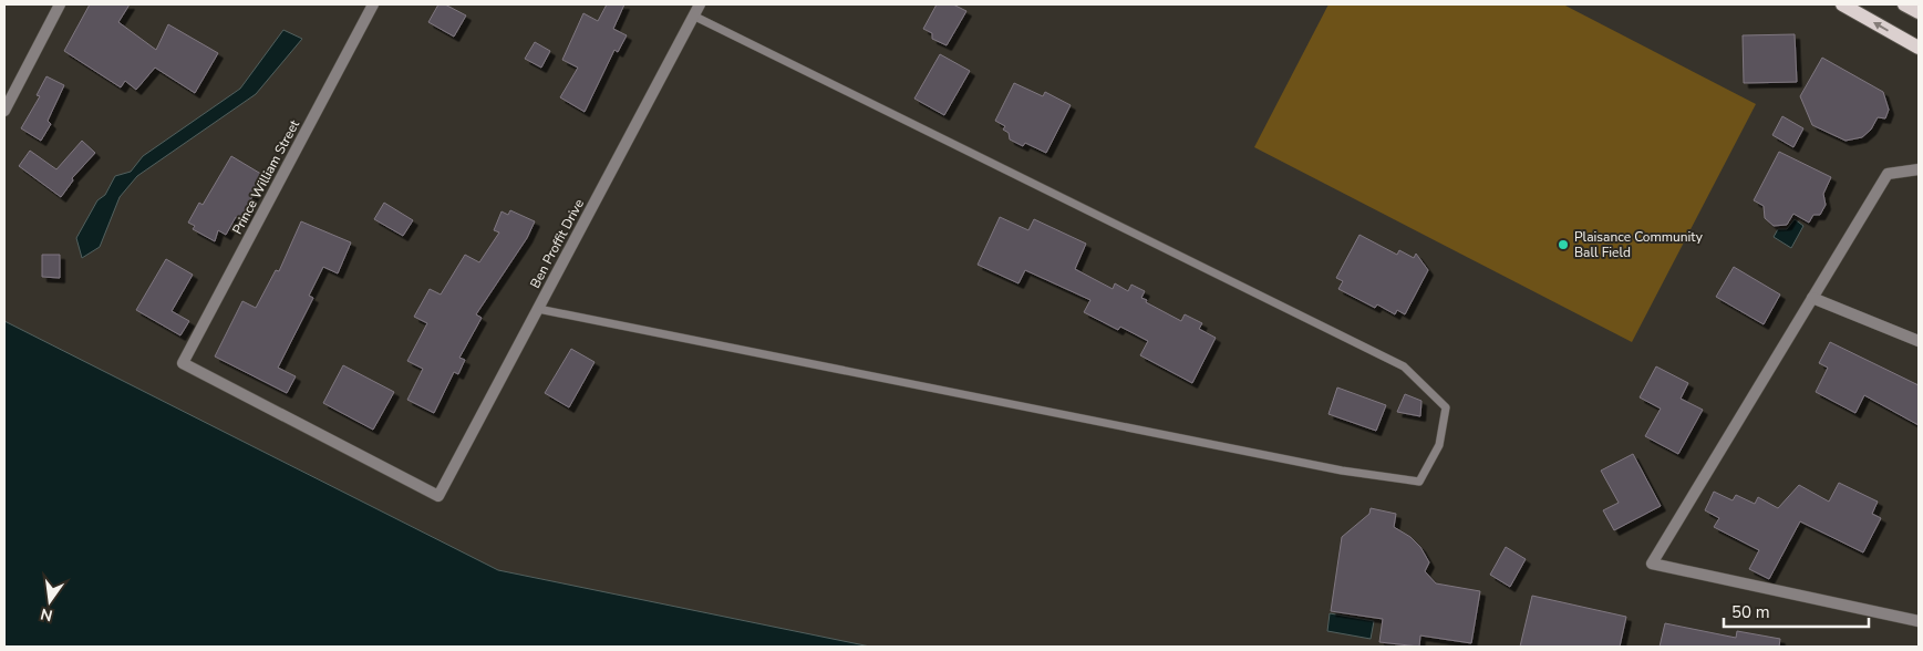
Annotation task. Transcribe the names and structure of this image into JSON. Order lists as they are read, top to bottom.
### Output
{
  "streets": {
    "street": ["Prince William Street", "Ben Proffit Drive"]
  },
  "crossings": [
    ["Prince William Street", "Ben Proffit Drive"]
  ],
  "places": ["Plaisance Community Ball Field"],
  "scale_bar": "50 m",
  "north": "bottom"
}
